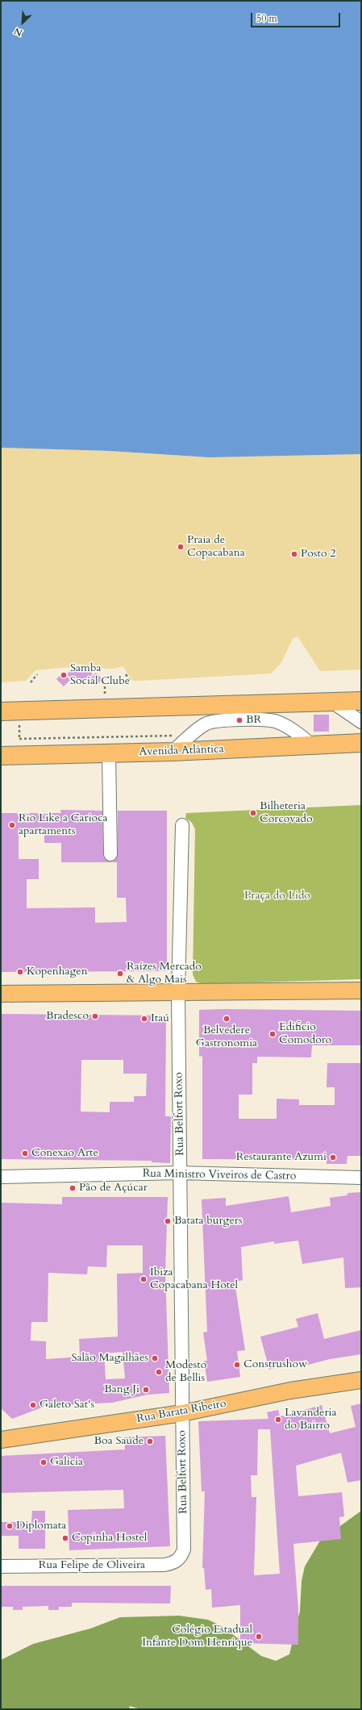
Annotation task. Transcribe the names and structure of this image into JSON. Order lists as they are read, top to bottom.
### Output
{
  "streets": {
    "highway": ["Avenida Atlântica"],
    "main road": ["Rua Barata Ribeiro"],
    "street": ["Rua Belfort Roxo", "Rua Ministro Viveiros de Castro", "Rua Felipe de Oliveira"]
  },
  "crossings": [
    ["Rua Belfort Roxo", "Rua Ministro Viveiros de Castro"],
    ["Rua Belfort Roxo", "Rua Barata Ribeiro"],
    ["Rua Belfort Roxo", "Rua Felipe de Oliveira"]
  ],
  "parks": ["Praça do Lido"],
  "places": [
    "Praia de Copacabana",
    "Posto 2",
    "Samba Social Clube",
    "BR",
    "Bilheteria Corcovado",
    "Rio Like a Carioca apartaments",
    "Kopenhagen",
    "Raízes Mercado & Algo Mais",
    "Bradesco",
    "Itaú",
    "Belvedere Gastronomia",
    "Edificio Comodoro",
    "Conexao Arte",
    "Restaurante Azumi",
    "Pão de Açúcar",
    "Batata burgers",
    "Ibiza Copacabana Hotel",
    "Salão Magalhães",
    "Construshow",
    "Modesto de Bellis",
    "Bang Ji",
    "Galeto Sat's",
    "Lavanderia do Bairro",
    "Boa Saúde",
    "Galícia",
    "Diplomata",
    "Copinha Hostel",
    "Colégio Estadual Infante Dom Henrique"
  ],
  "scale_bar": "50 m",
  "north": "bottom left"
}
